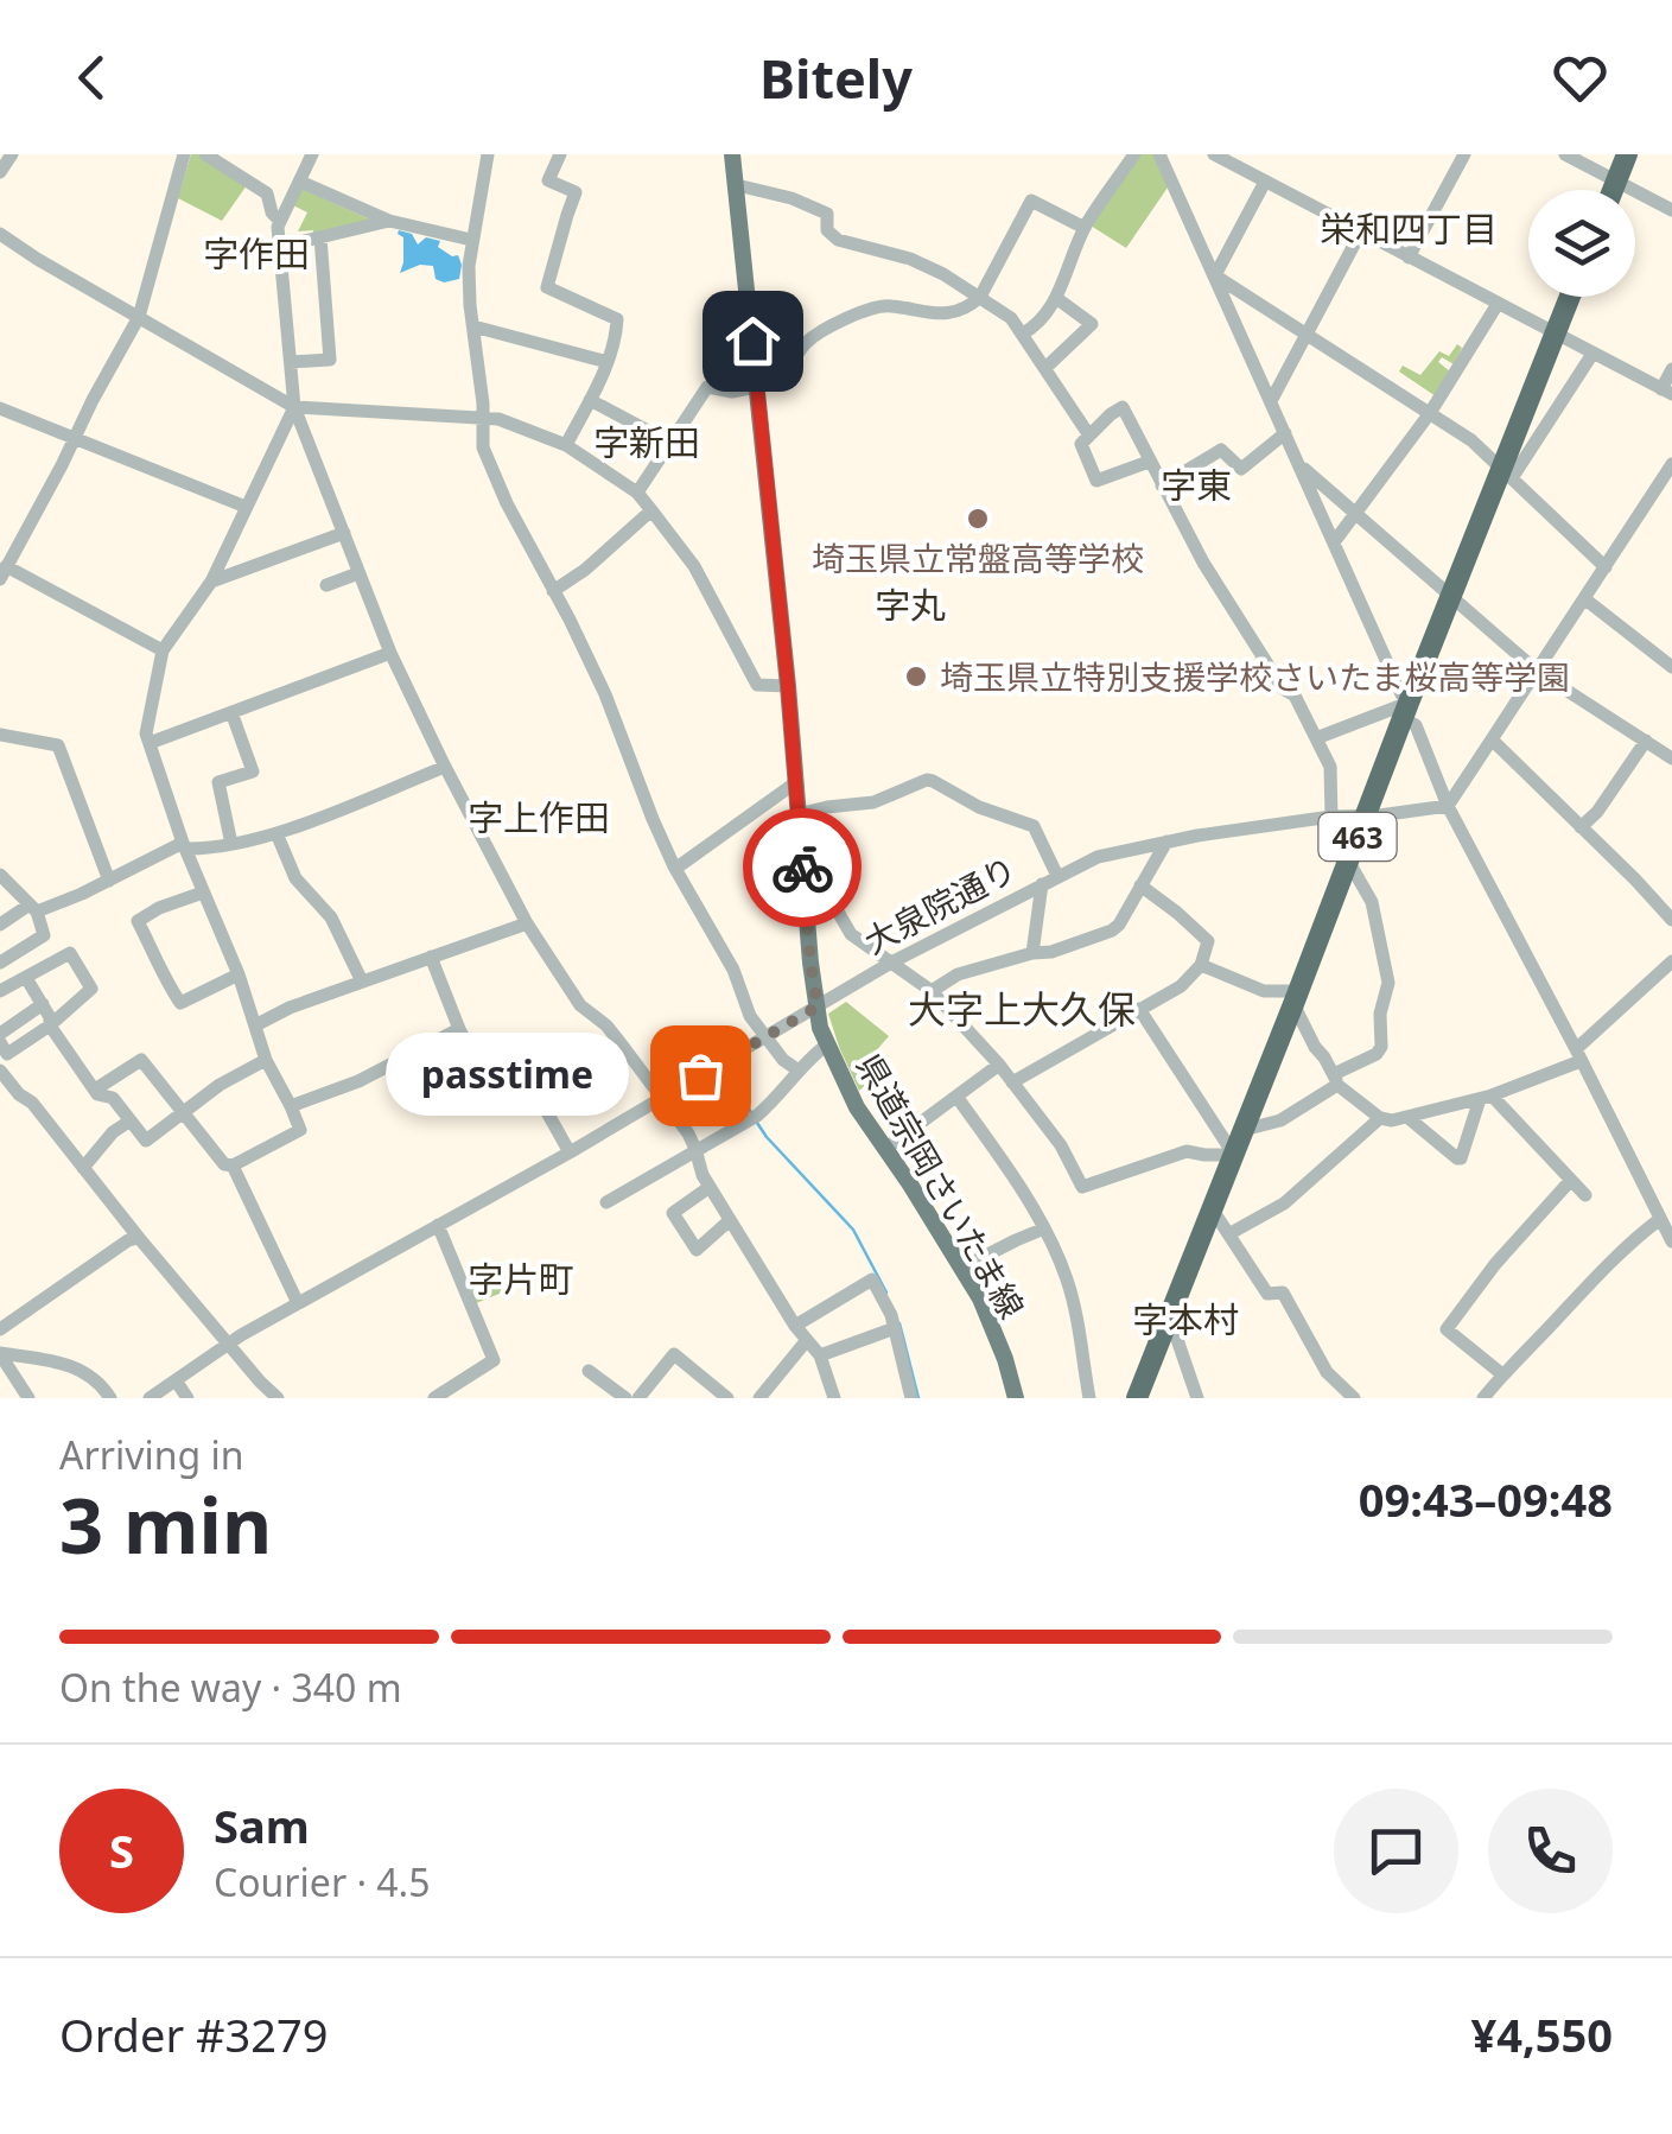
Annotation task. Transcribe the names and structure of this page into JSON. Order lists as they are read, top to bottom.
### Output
{
  "streets": {
    "highway": ["463"],
    "main road": ["県道宗岡さいたま線"],
    "street": ["大泉院通り"]
  },
  "crossings": [
    ["463", "大泉院通り"],
    ["大泉院通り", "県道宗岡さいたま線"]
  ],
  "districts": [
    "栄和四丁目",
    "字作田",
    "字新田",
    "字東",
    "字丸",
    "字上作田",
    "大字上大久保",
    "字片町",
    "字本村"
  ],
  "places": ["埼玉県立常盤高等学校", "埼玉県立特別支援学校さいたま桜高等学園", "passtime"],
  "page": {
    "header": "Bitely",
    "bubble": "passtime",
    "heading": ["3 min", "Arriving in", "09:43–09:48"],
    "panel": [
      "Sam",
      "Courier · 4.5",
      "Order #3279",
      "¥4,550"
    ],
    "bar": "On the way · 340 m",
    "round": "S"
  }
}
